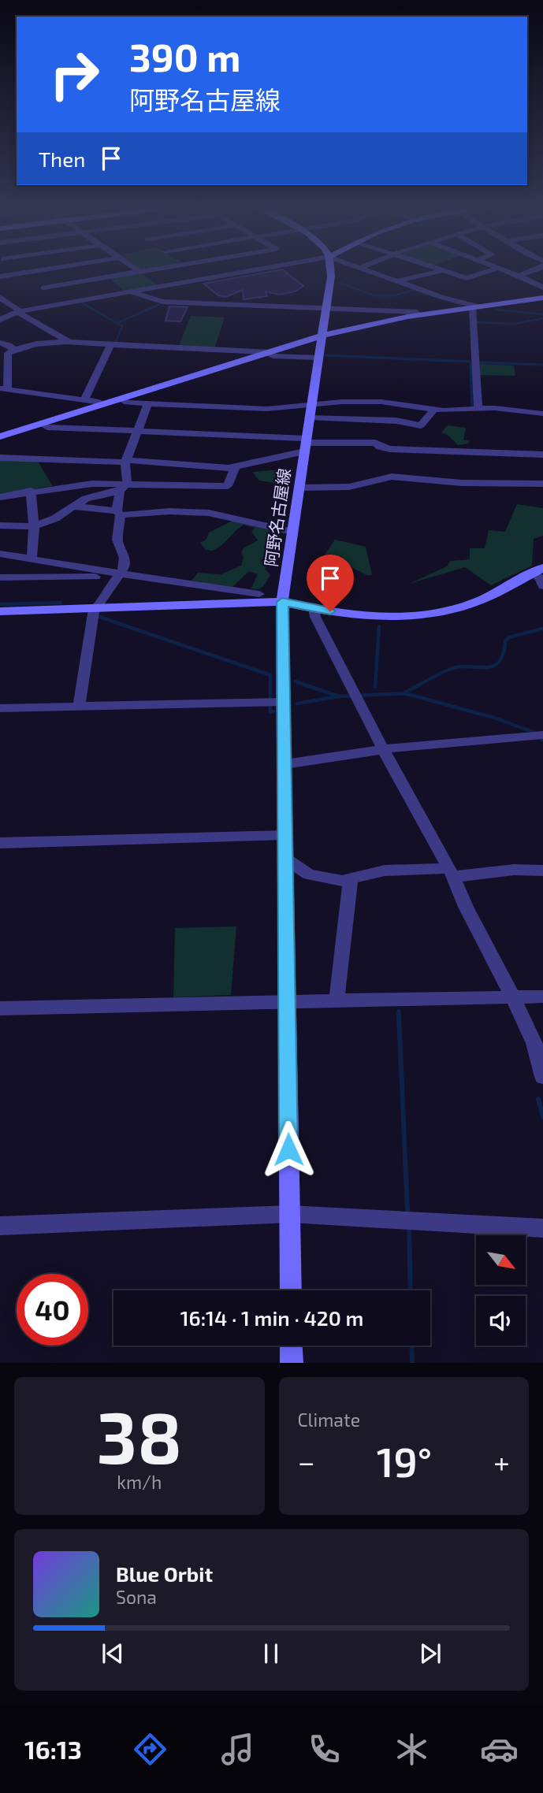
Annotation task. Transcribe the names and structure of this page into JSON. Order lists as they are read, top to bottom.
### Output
{
  "streets": {
    "street": ["阿野名古屋線"]
  },
  "north": "bottom right",
  "page": {
    "turn": ["390 m", "阿野名古屋線"],
    "then": "Then",
    "limit": "40",
    "trip": "16:14 · 1 min · 420 m",
    "tile": [
      ["38", "km/h"],
      "Climate"
    ],
    "heat": ["−", "19°", "+"],
    "song": ["Blue Orbit", "Sona"],
    "tabs": "16:13"
  }
}
